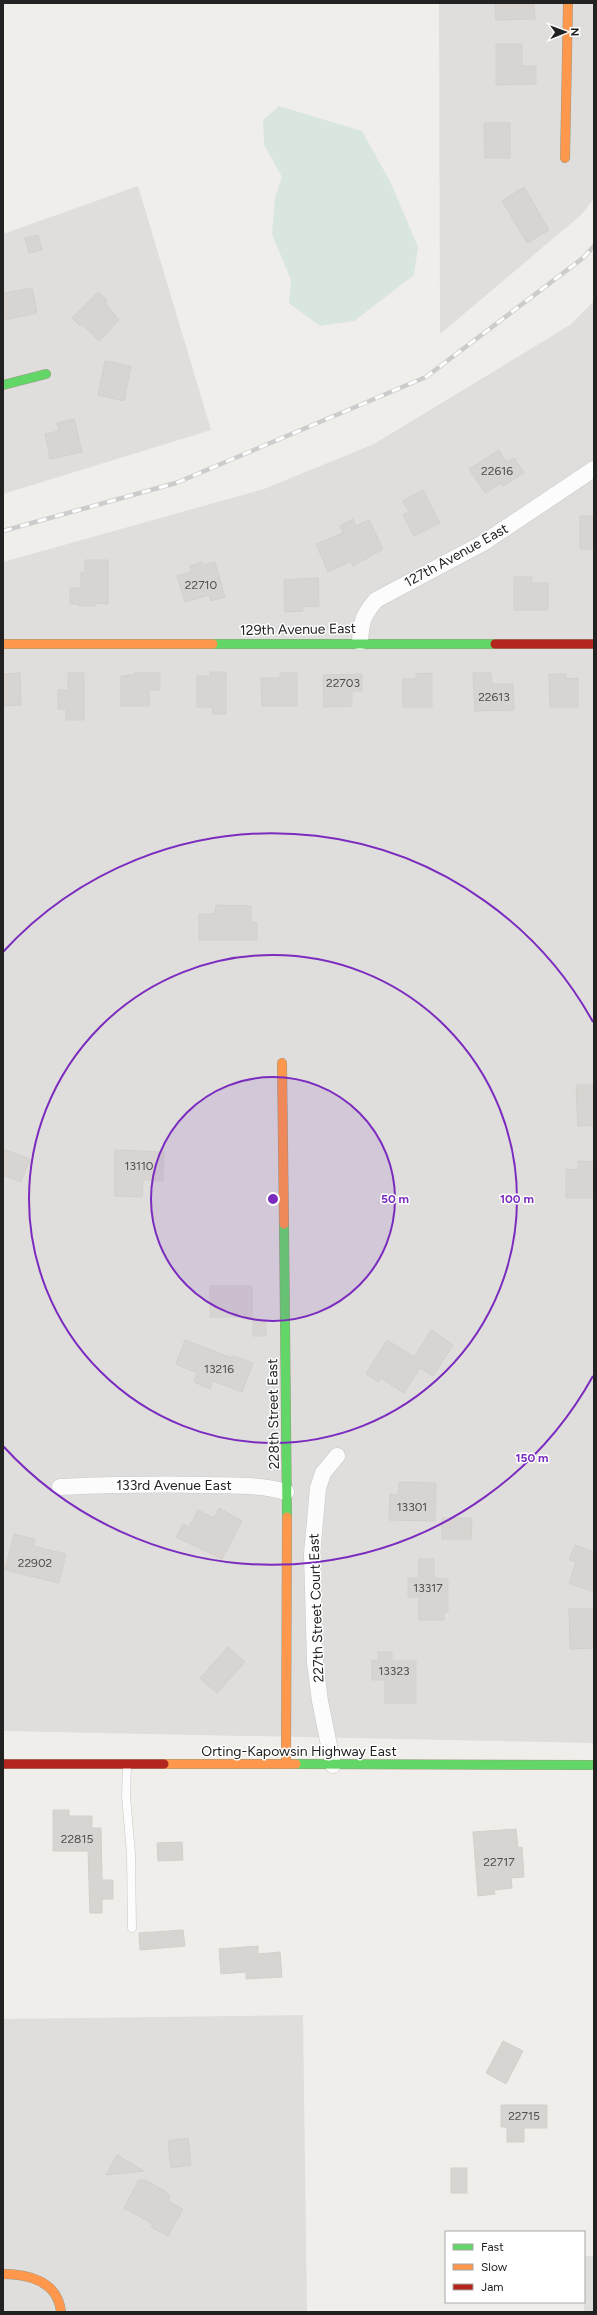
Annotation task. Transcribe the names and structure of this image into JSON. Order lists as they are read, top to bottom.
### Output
{
  "streets": {
    "street": [
      "127th Avenue East",
      "129th Avenue East",
      "228th Street East",
      "133rd Avenue East",
      "227th Street Court East",
      "Orting-Kapowsin Highway East"
    ]
  },
  "crossings": [
    ["127th Avenue East", "129th Avenue East"],
    ["228th Street East", "133rd Avenue East"],
    ["228th Street East", "Orting-Kapowsin Highway East"],
    ["227th Street Court East", "Orting-Kapowsin Highway East"]
  ],
  "house_numbers": [
    "22616",
    "22710",
    "22703",
    "22613",
    "13110",
    "13216",
    "13301",
    "22902",
    "13317",
    "13323",
    "22815",
    "22717",
    "22715"
  ],
  "legend": ["Fast", "Slow", "Jam"],
  "north": "right",
  "rings": ["50 m", "100 m", "150 m"]
}
